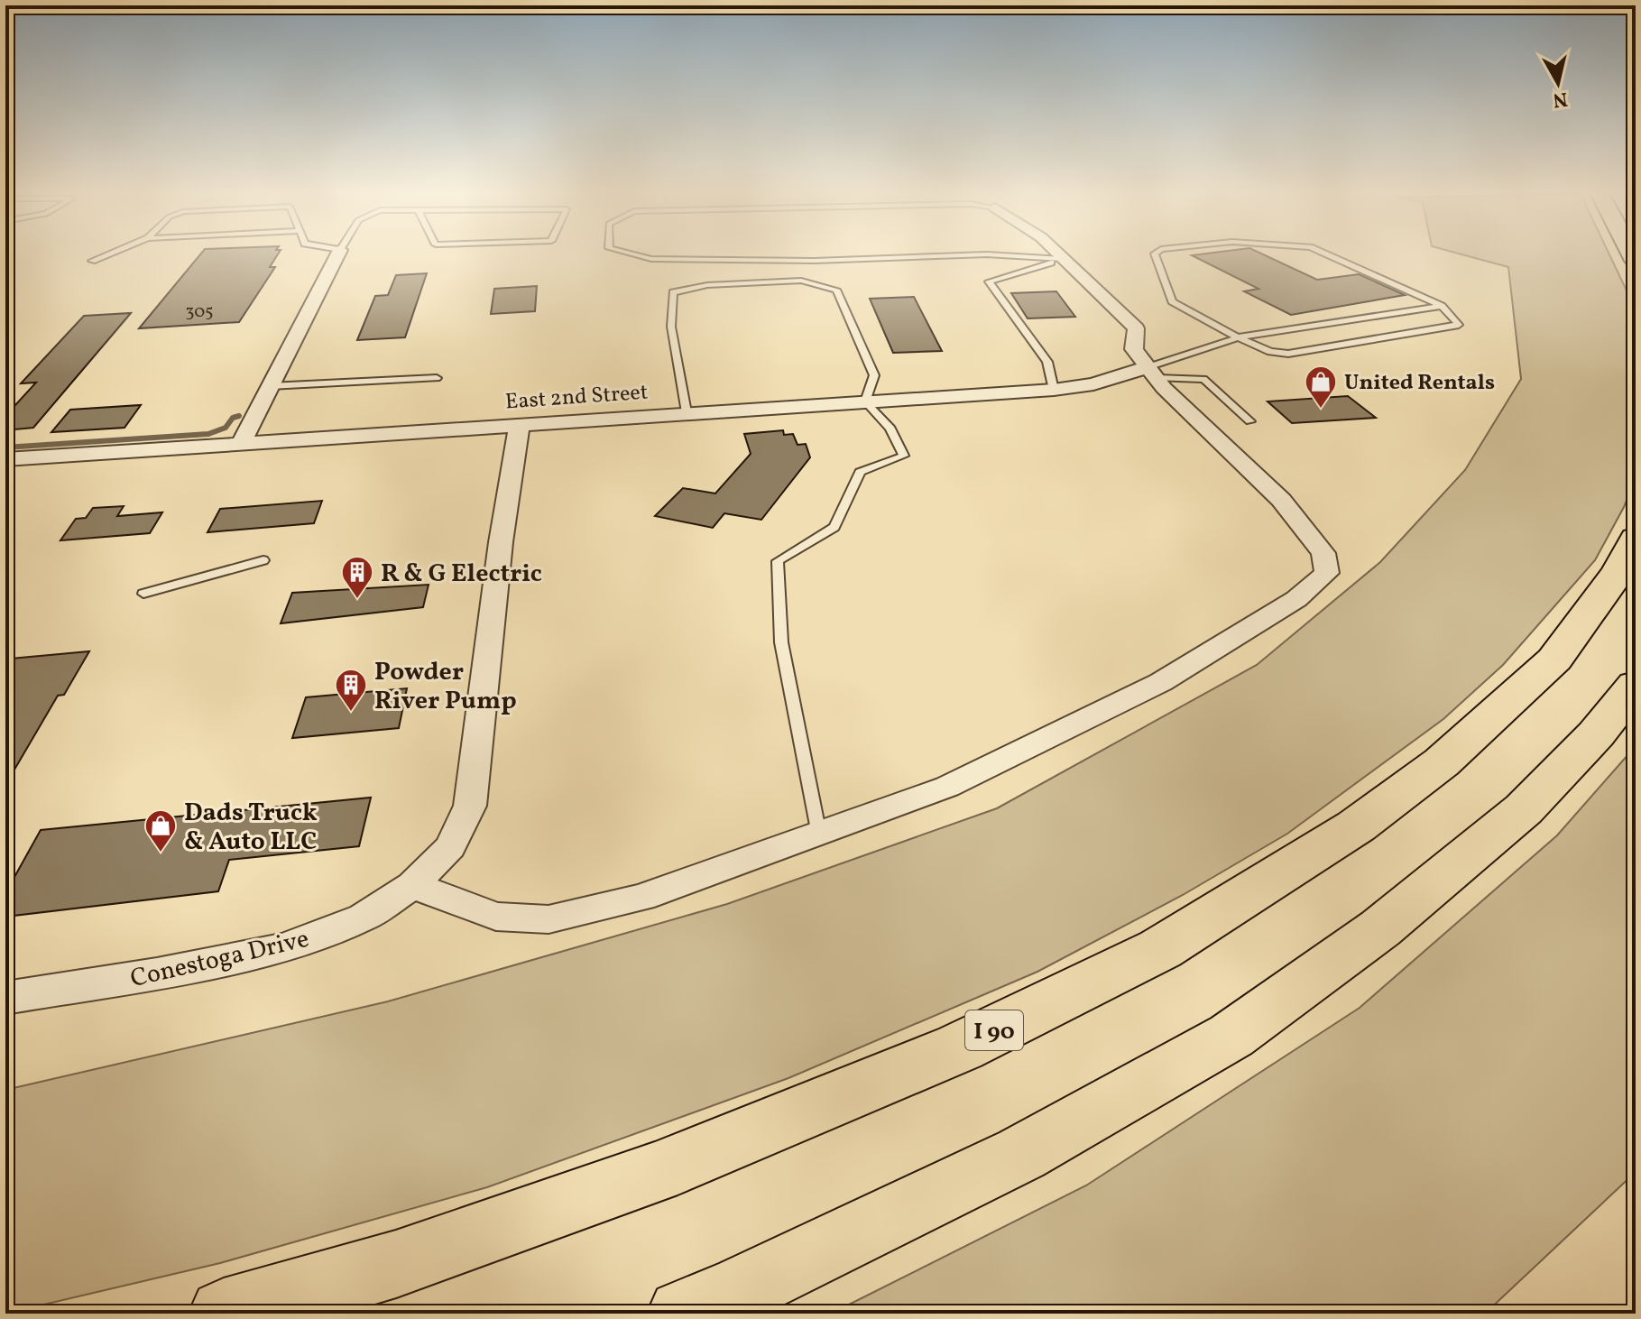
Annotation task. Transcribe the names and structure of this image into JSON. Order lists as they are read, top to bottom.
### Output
{
  "streets": {
    "highway": ["I 90"],
    "street": ["East 2nd Street", "Conestoga Drive"]
  },
  "crossings": [
    ["East 2nd Street", "Conestoga Drive"]
  ],
  "places": {
    "shop": ["United Rentals", "Dads Truck & Auto LLC"],
    "building": ["R & G Electric", "Powder River Pump"]
  },
  "house_numbers": ["305"],
  "north": "bottom"
}
